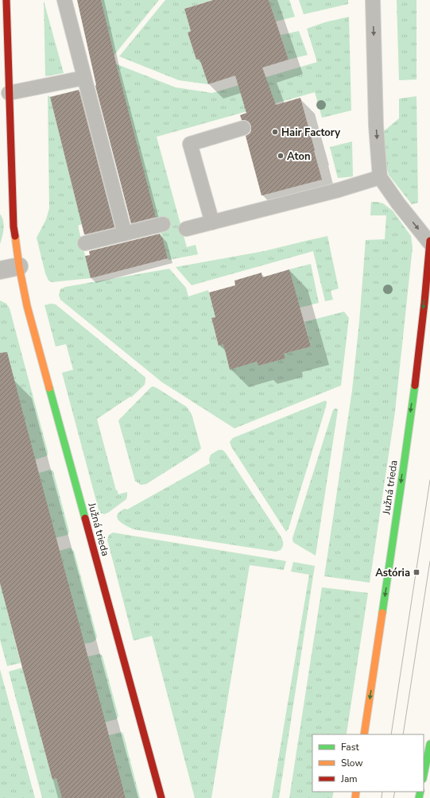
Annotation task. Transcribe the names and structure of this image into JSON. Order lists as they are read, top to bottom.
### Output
{
  "streets": {
    "street": ["Južná trieda"]
  },
  "one_way": ["Južná trieda"],
  "places": {
    "other": ["Hair Factory", "Aton"],
    "transit": ["Astória"]
  },
  "legend": ["Fast", "Slow", "Jam"]
}
